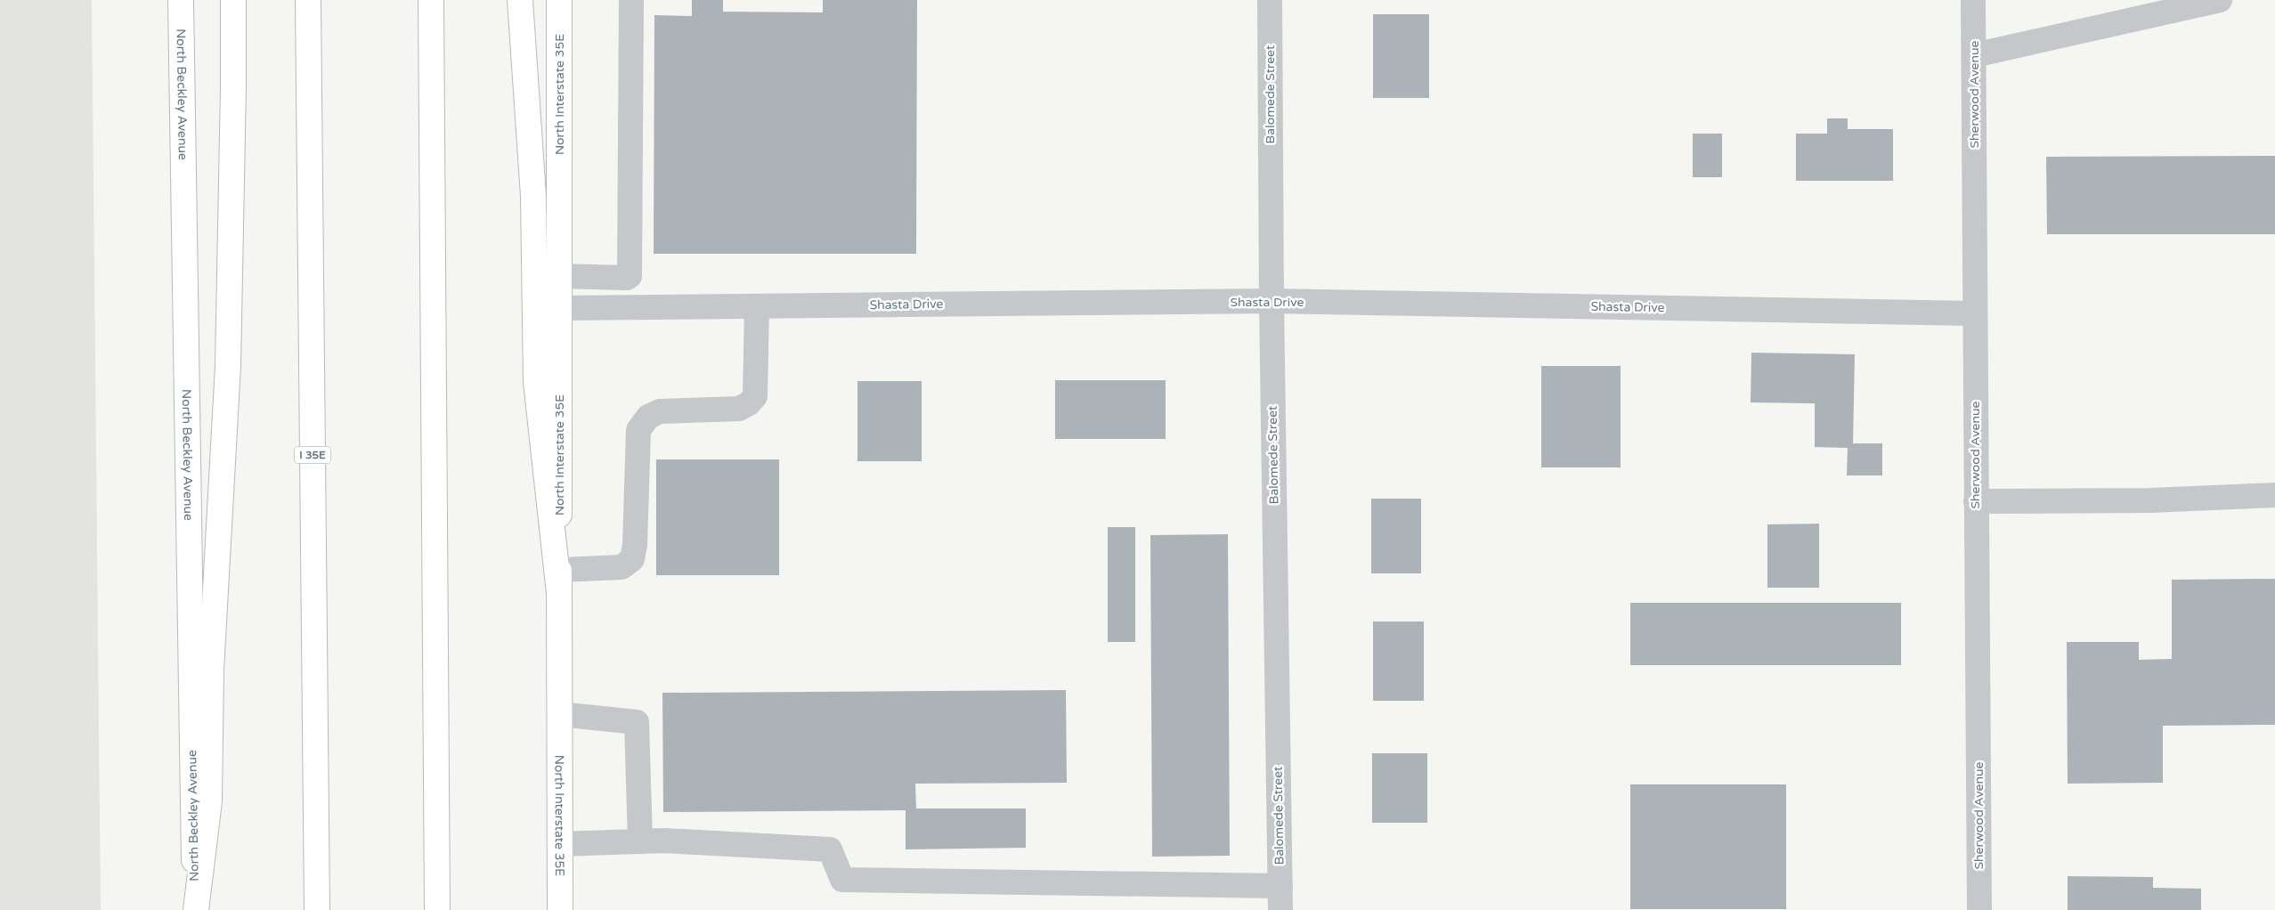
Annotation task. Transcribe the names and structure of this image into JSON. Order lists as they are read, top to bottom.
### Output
{
  "streets": {
    "main road": ["North Beckley Avenue", "North Interstate 35E", "I 35E"],
    "street": ["Balomede Street", "Sherwood Avenue", "Shasta Drive"]
  },
  "crossings": [
    ["North Interstate 35E", "Shasta Drive"],
    ["Balomede Street", "Shasta Drive"],
    ["Sherwood Avenue", "Shasta Drive"]
  ]
}
